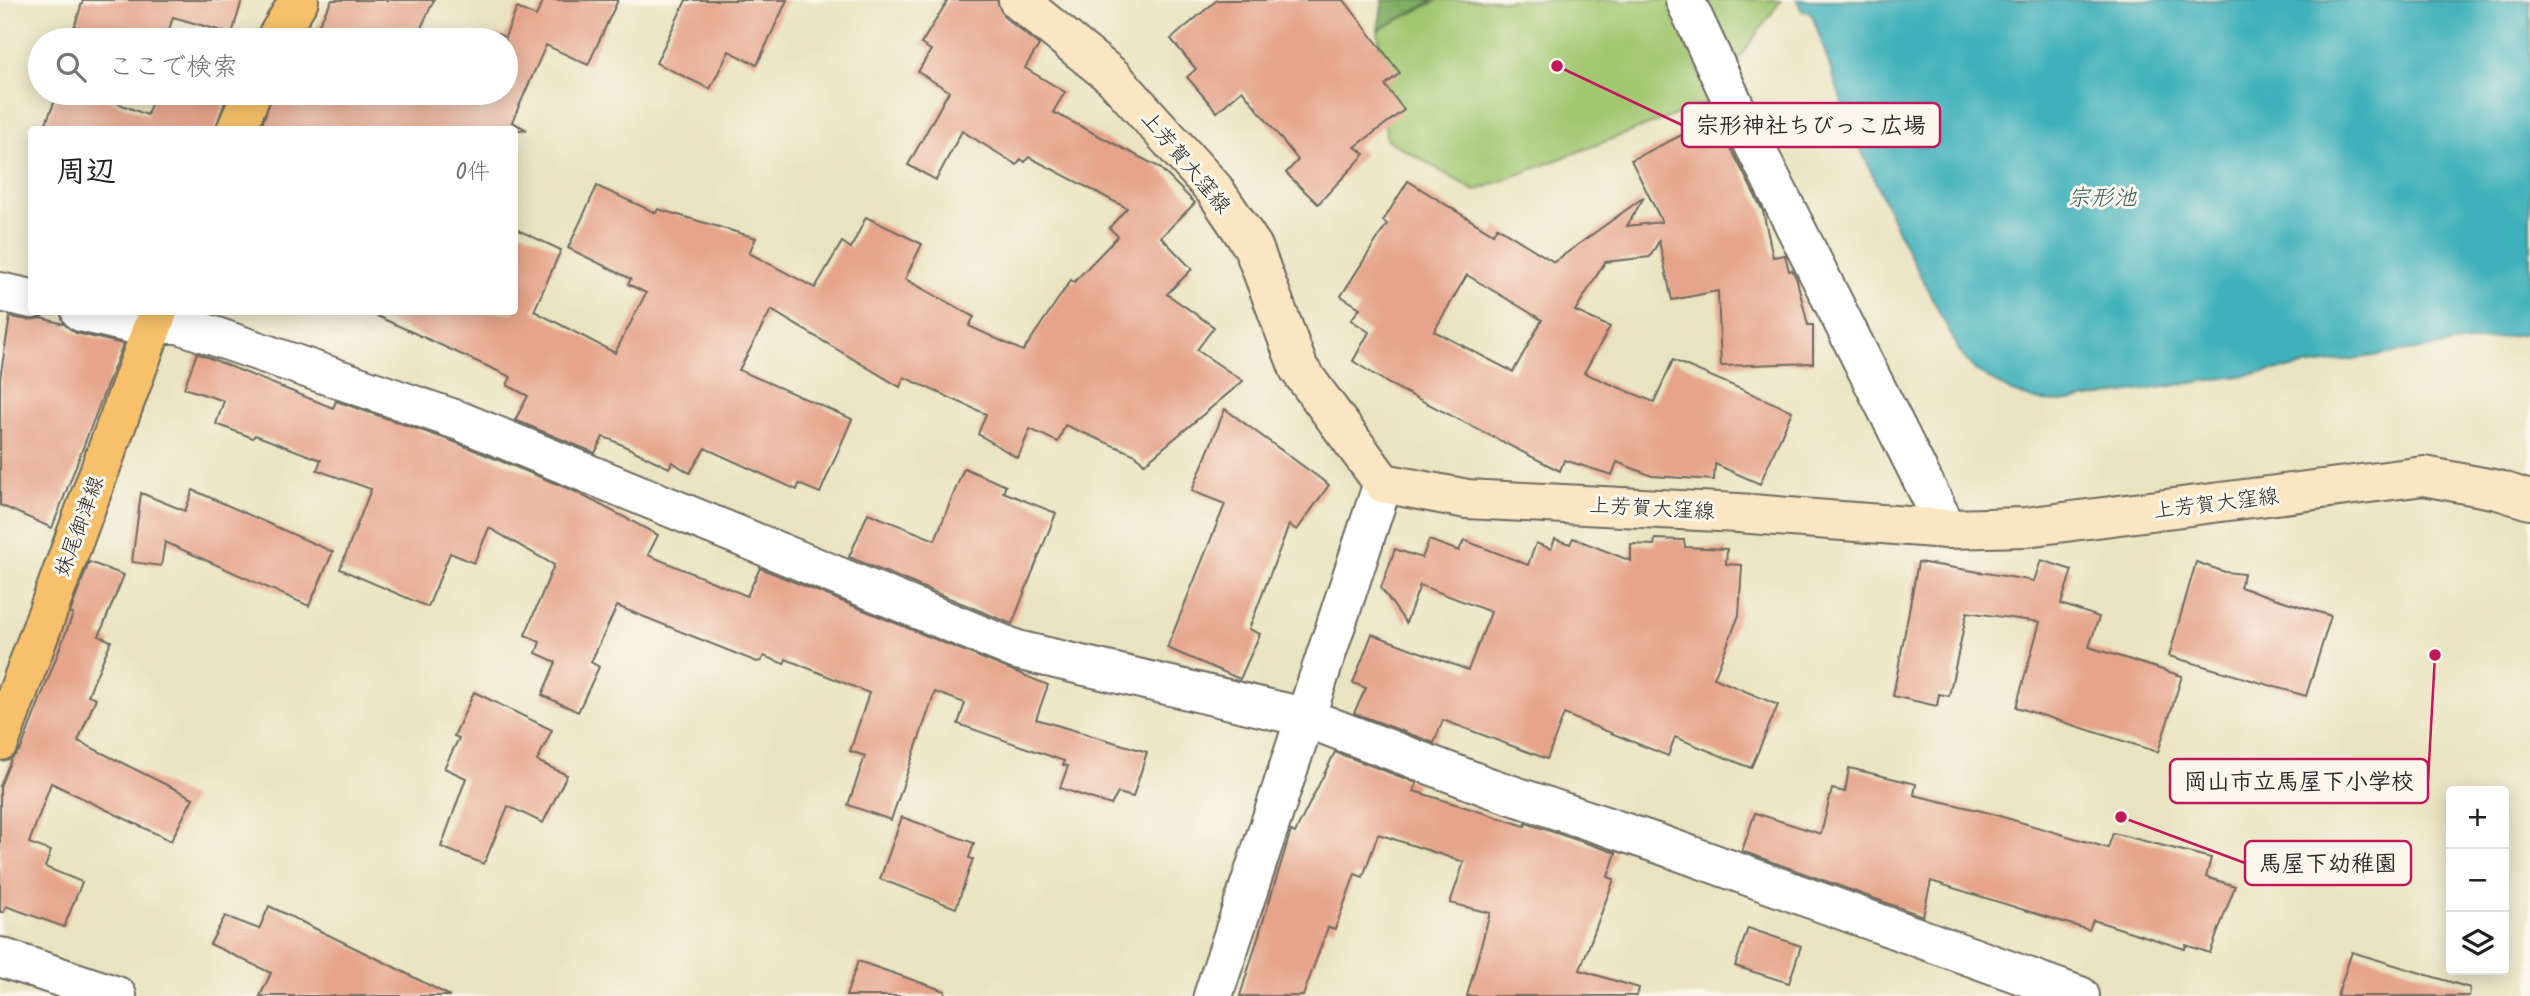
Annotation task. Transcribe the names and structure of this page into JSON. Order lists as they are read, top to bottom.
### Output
{
  "streets": {
    "main road": ["上芳賀大窪線", "妹尾御津線"]
  },
  "water": ["宗形池"],
  "places": ["宗形神社ちびっこ広場", "岡山市立馬屋下小学校", "馬屋下幼稚園"],
  "page": {
    "search": "ここで検索",
    "heading": ["周辺", "0件"],
    "map_buttons": ["+", "−"]
  }
}
